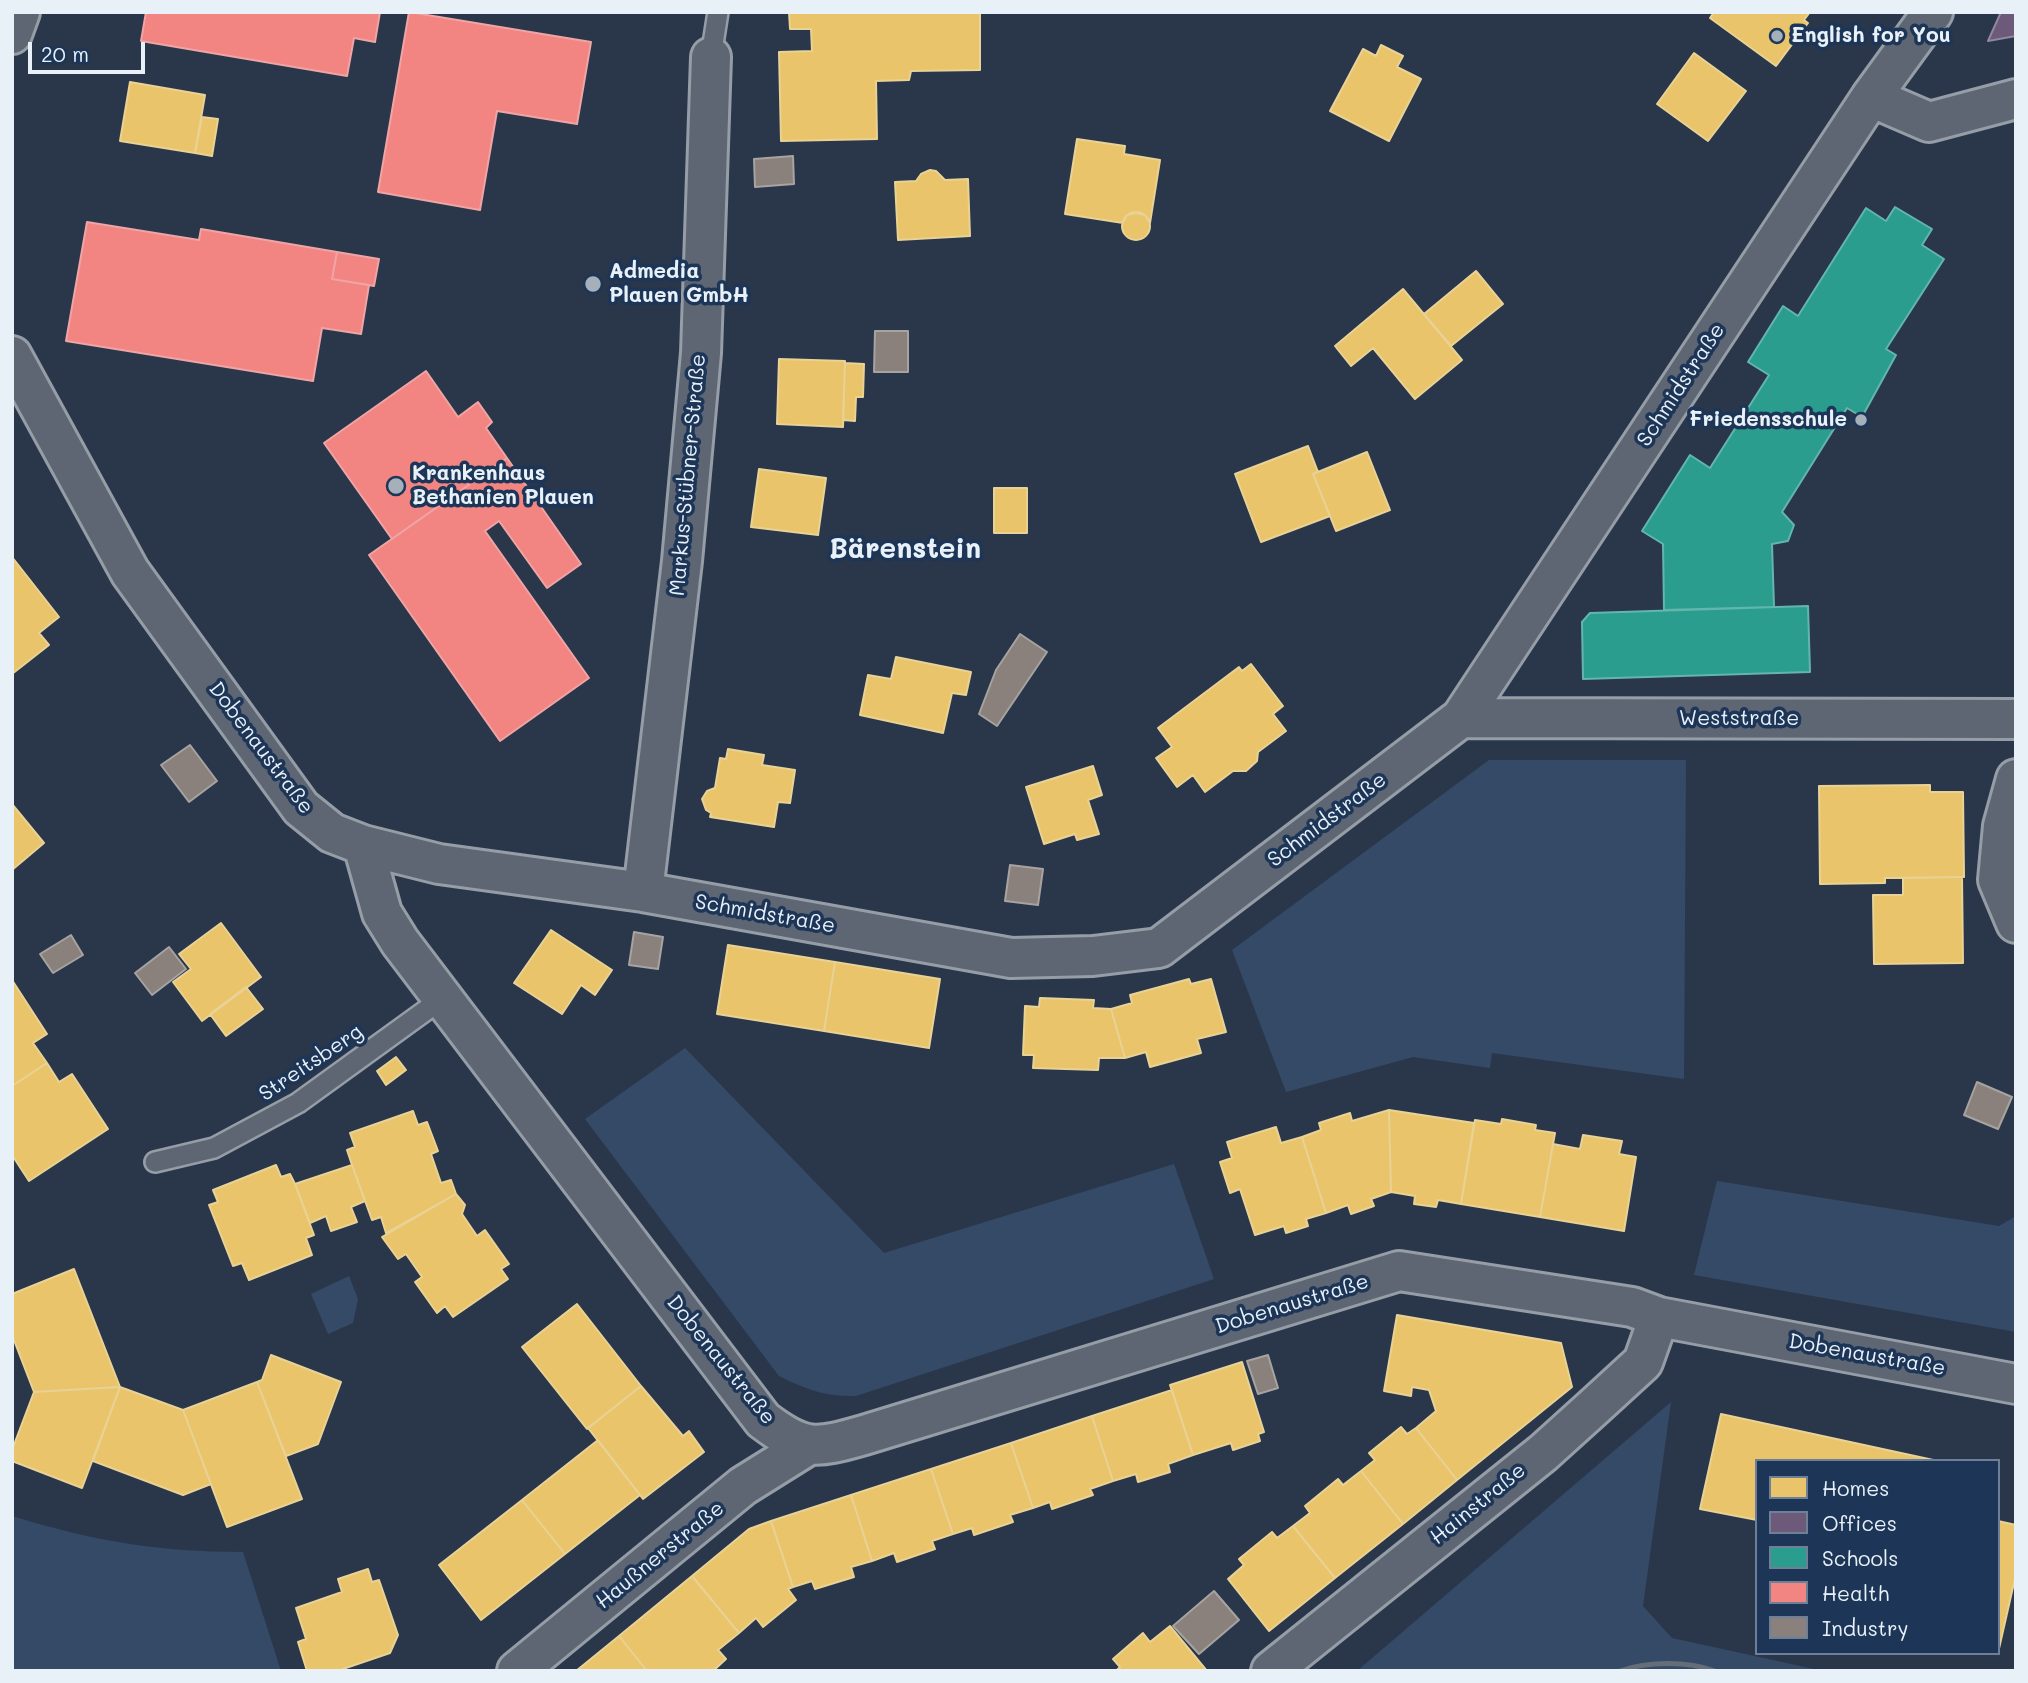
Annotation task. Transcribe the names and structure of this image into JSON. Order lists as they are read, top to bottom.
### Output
{
  "streets": {
    "street": [
      "Schmidstraße",
      "Markus-Stübner-Straße",
      "Weststraße",
      "Dobenaustraße",
      "Hainstraße",
      "Haußnerstraße"
    ],
    "lane": ["Streitsberg"]
  },
  "crossings": [
    ["Schmidstraße", "Markus-Stübner-Straße"],
    ["Schmidstraße", "Weststraße"],
    ["Schmidstraße", "Dobenaustraße"],
    ["Dobenaustraße", "Streitsberg"],
    ["Dobenaustraße", "Hainstraße"],
    ["Dobenaustraße", "Haußnerstraße"]
  ],
  "districts": ["Bärenstein"],
  "places": [
    "English for You",
    "Admedia Plauen GmbH",
    "Friedensschule",
    "Krankenhaus Bethanien Plauen"
  ],
  "legend": [
    "Homes",
    "Offices",
    "Schools",
    "Health",
    "Industry"
  ],
  "scale_bar": "20 m"
}
